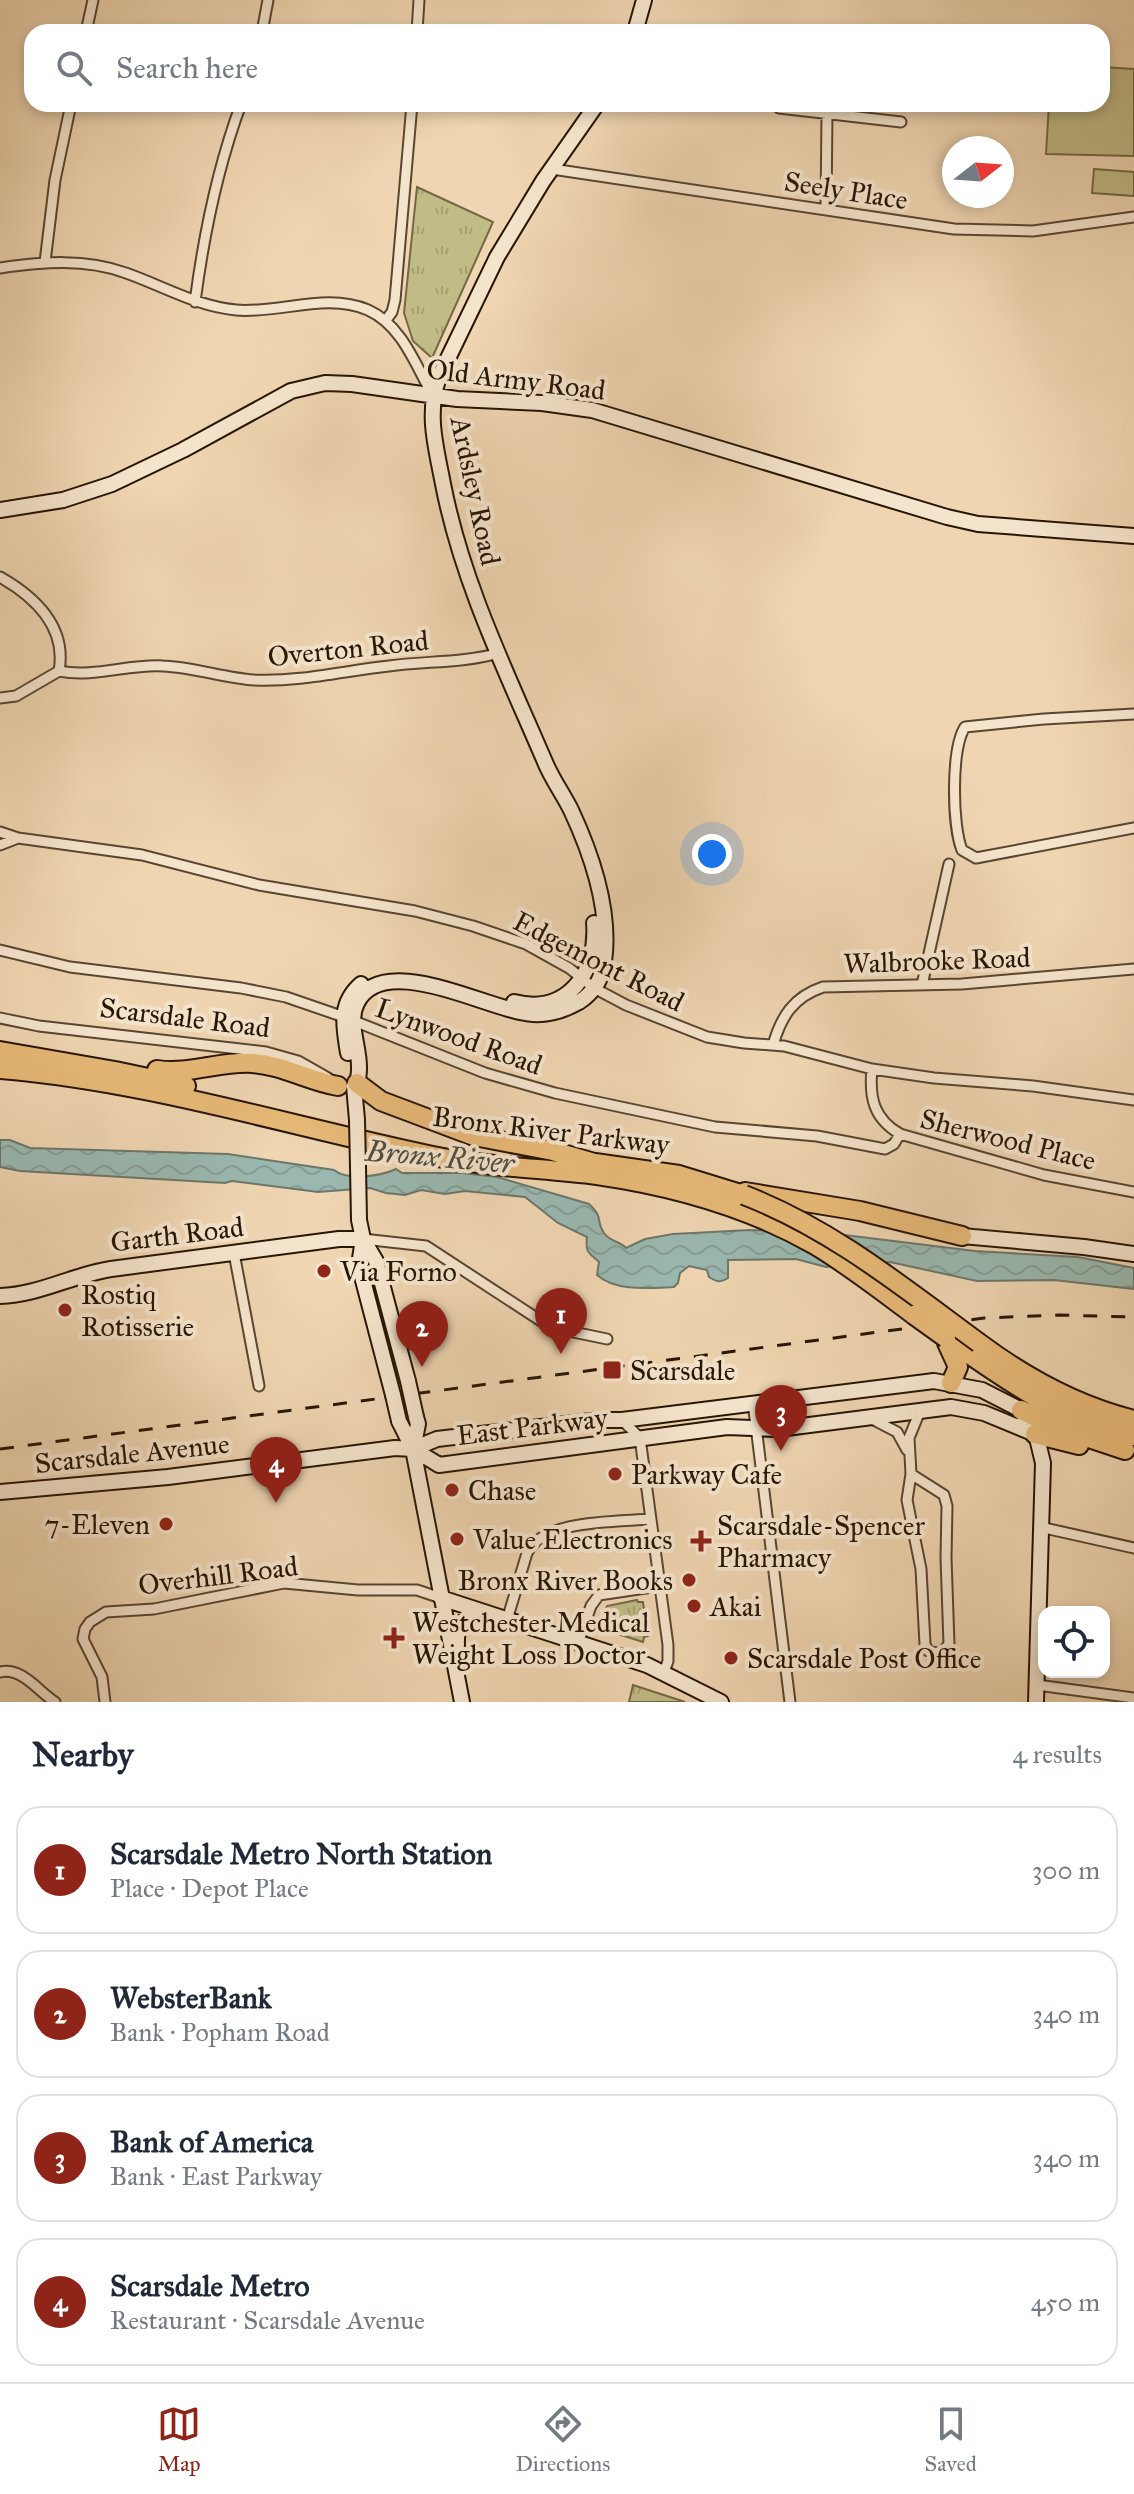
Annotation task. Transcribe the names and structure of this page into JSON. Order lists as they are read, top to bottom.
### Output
{
  "streets": {
    "highway": ["Bronx River Parkway"],
    "street": [
      "Seely Place",
      "Old Army Road",
      "Ardsley Road",
      "Overton Road",
      "Walbrooke Road",
      "Edgemont Road",
      "Scarsdale Road",
      "Lynwood Road",
      "Sherwood Place",
      "Garth Road",
      "East Parkway",
      "Scarsdale Avenue",
      "Overhill Road"
    ]
  },
  "crossings": [
    ["Seely Place", "Ardsley Road"],
    ["Old Army Road", "Ardsley Road"],
    ["Ardsley Road", "Overton Road"],
    ["Ardsley Road", "Edgemont Road"],
    ["Walbrooke Road", "Edgemont Road"],
    ["Edgemont Road", "Sherwood Place"],
    ["Lynwood Road", "Sherwood Place"],
    ["East Parkway", "Scarsdale Avenue"]
  ],
  "water": ["Bronx River"],
  "places": {
    "other": [
      "Via Forno",
      "Rostiq Rotisserie",
      "Parkway Cafe",
      "Chase",
      "7-Eleven",
      "Value Electronics",
      "Bronx River Books",
      "Akai",
      "Scarsdale Post Office"
    ],
    "transit": ["Scarsdale"],
    "health": ["Scarsdale-Spencer Pharmacy", "Westchester Medical Weight Loss Doctor"]
  },
  "north": "right",
  "page": {
    "search": "Search here",
    "pins": [
      "1",
      "2",
      "3",
      "4"
    ],
    "heading": ["Nearby", "4 results"],
    "list": [
      {
        "mark": "1",
        "name": "Scarsdale Metro North Station",
        "note": "Place · Depot Place",
        "value": "300 m"
      },
      {
        "mark": "2",
        "name": "WebsterBank",
        "note": "Bank · Popham Road",
        "value": "340 m"
      },
      {
        "mark": "3",
        "name": "Bank of America",
        "note": "Bank · East Parkway",
        "value": "340 m"
      },
      {
        "mark": "4",
        "name": "Scarsdale Metro",
        "note": "Restaurant · Scarsdale Avenue",
        "value": "450 m"
      }
    ],
    "nav": ["Map", "Directions", "Saved"]
  }
}
